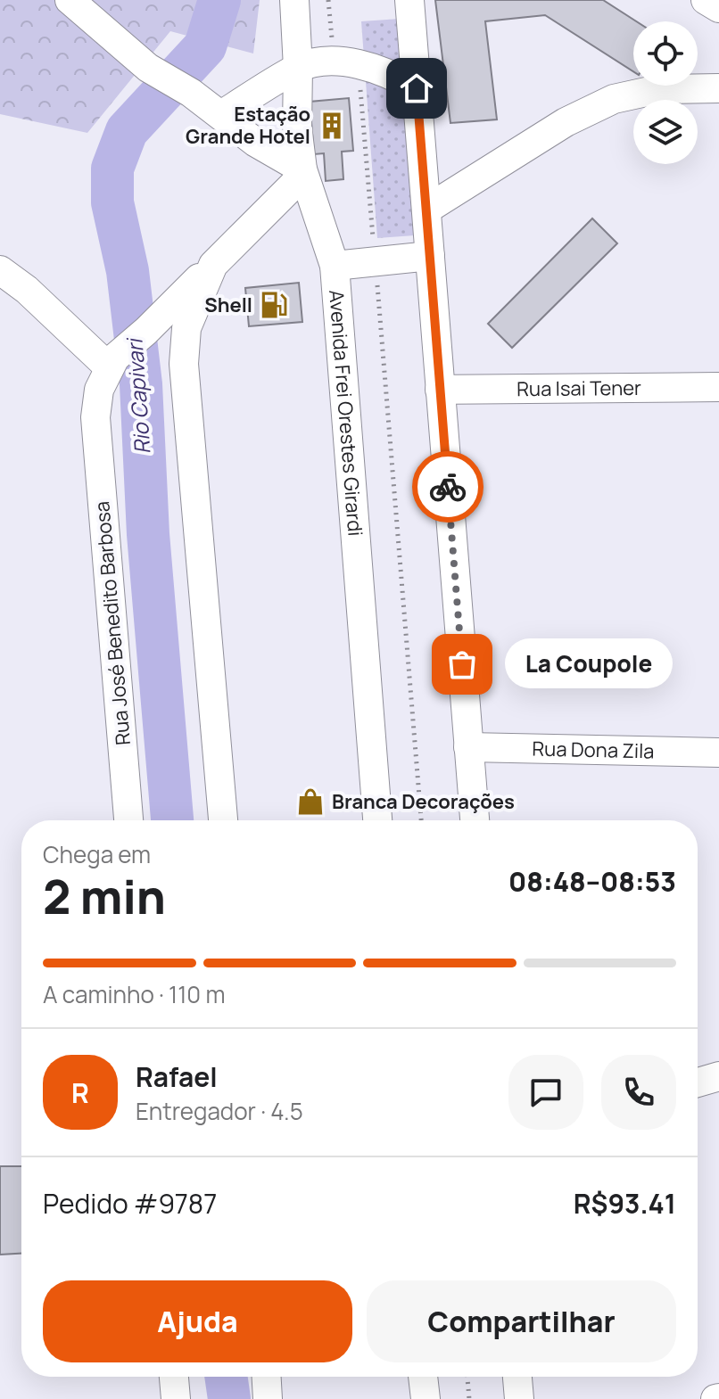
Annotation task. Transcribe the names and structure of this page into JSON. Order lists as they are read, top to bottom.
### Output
{
  "streets": {
    "street": [
      "Rua Isai Tener",
      "Avenida Frei Orestes Girardi",
      "Rua José Benedito Barbosa",
      "Rua Dona Zila"
    ]
  },
  "water": ["Rio Capivari"],
  "places": {
    "building": ["Estação Grande Hotel"],
    "fuel station": ["Shell"],
    "other": ["La Coupole"],
    "shop": ["Branca Decorações"]
  },
  "page": {
    "bubble": "La Coupole",
    "heading": ["2 min", "Chega em", "08:48–08:53"],
    "panel": [
      "Rafael",
      "Entregador · 4.5",
      "Pedido #9787",
      "R$93.41"
    ],
    "bar": "A caminho · 110 m",
    "round": "R",
    "buttons": ["Ajuda", "Compartilhar"]
  }
}
